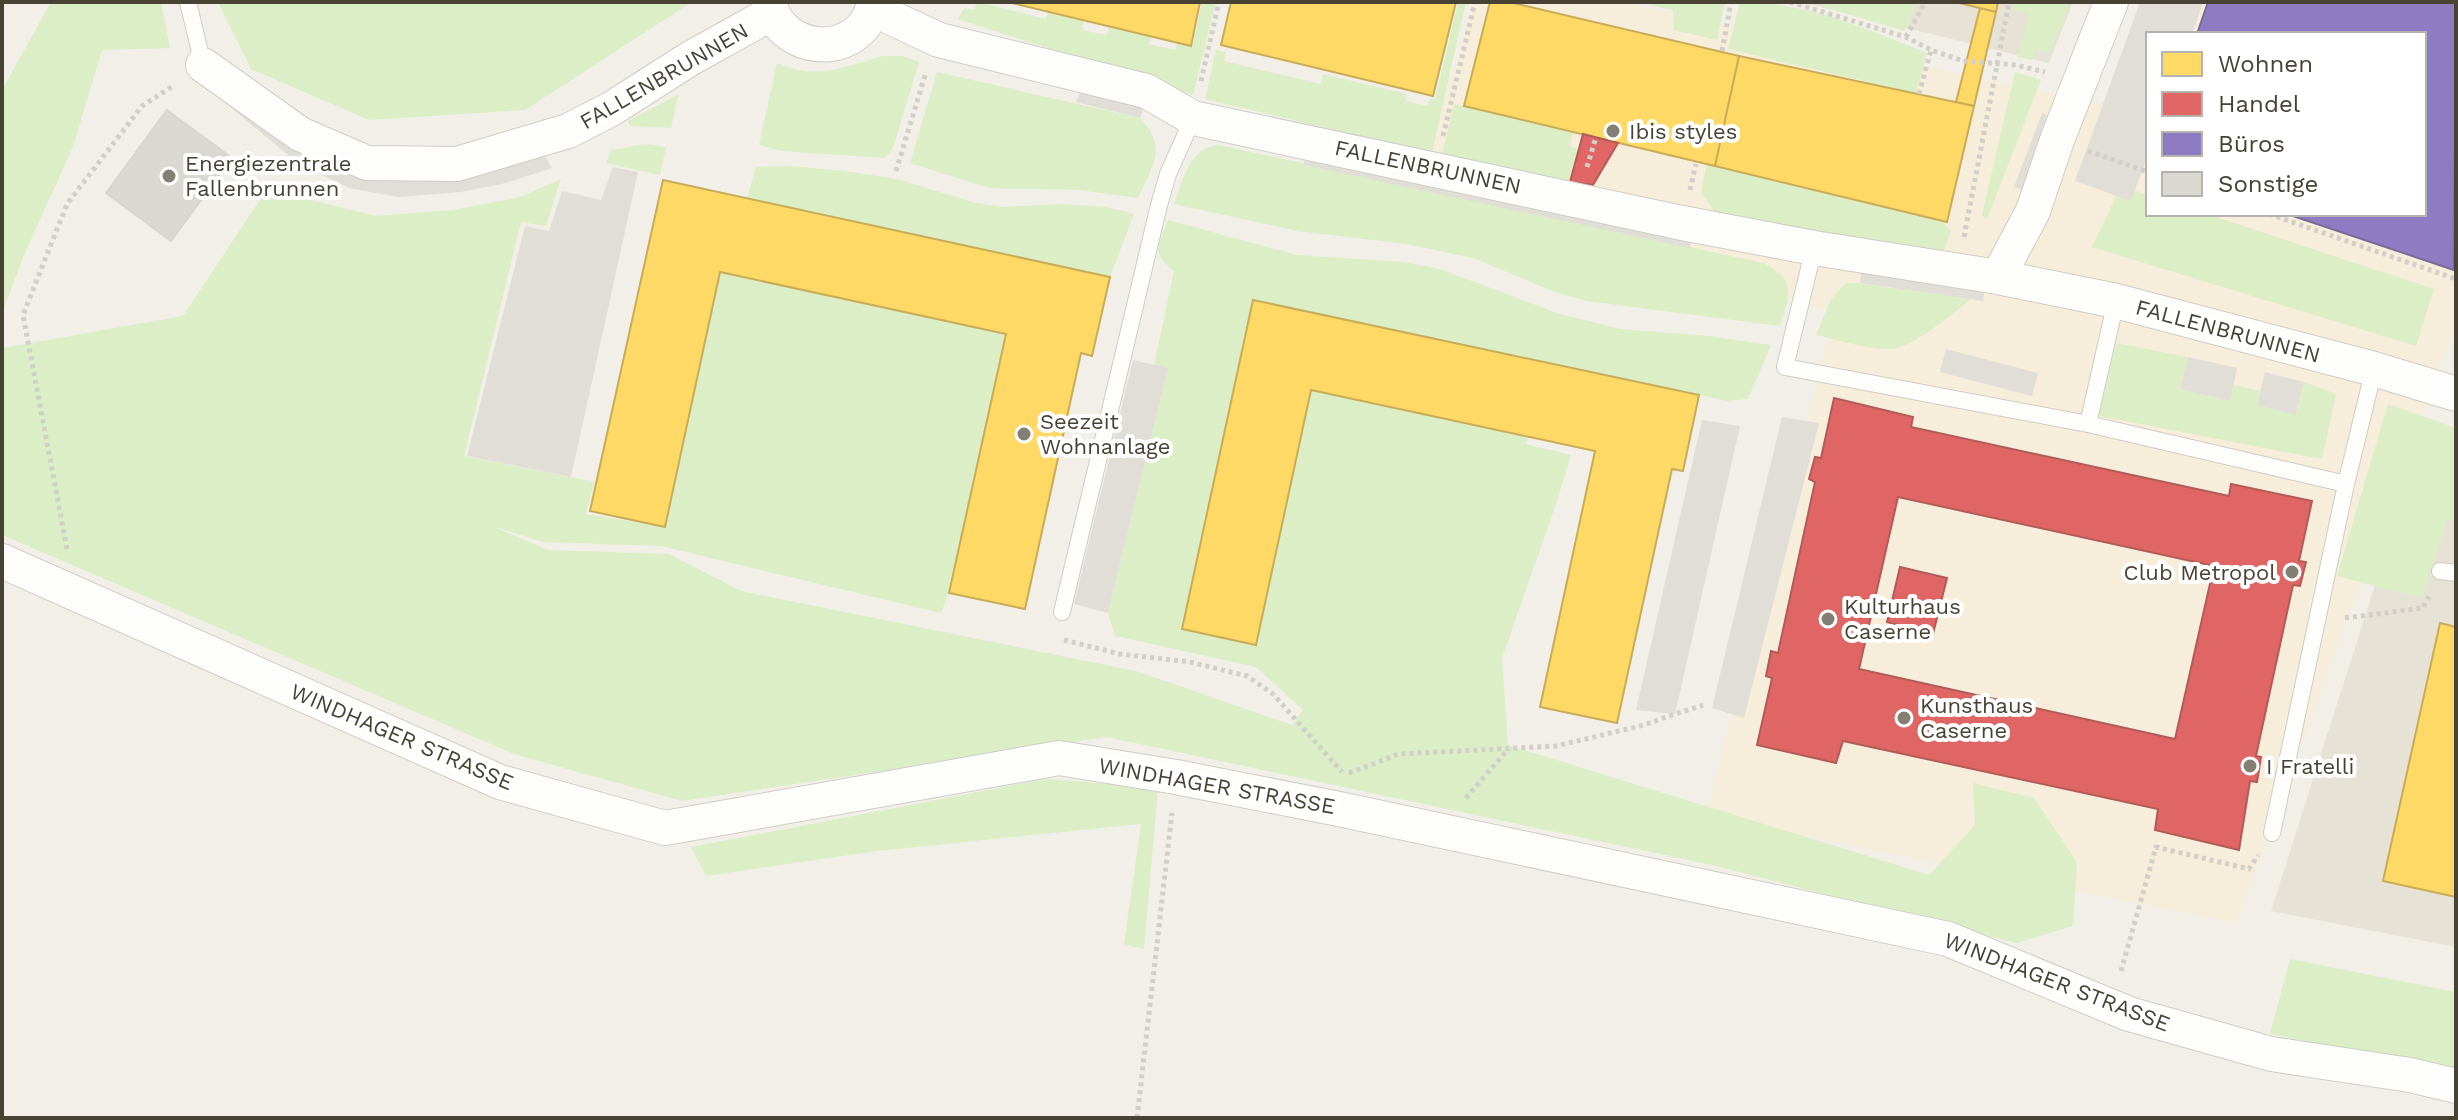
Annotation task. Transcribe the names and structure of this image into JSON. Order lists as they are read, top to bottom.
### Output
{
  "streets": {
    "street": ["FALLENBRUNNEN", "WINDHAGER STRASSE"]
  },
  "places": [
    "Ibis styles",
    "Energiezentrale Fallenbrunnen",
    "Seezeit Wohnanlage",
    "Club Metropol",
    "Kulturhaus Caserne",
    "Kunsthaus Caserne",
    "I Fratelli"
  ],
  "legend": [
    "Wohnen",
    "Handel",
    "Büros",
    "Sonstige"
  ]
}
